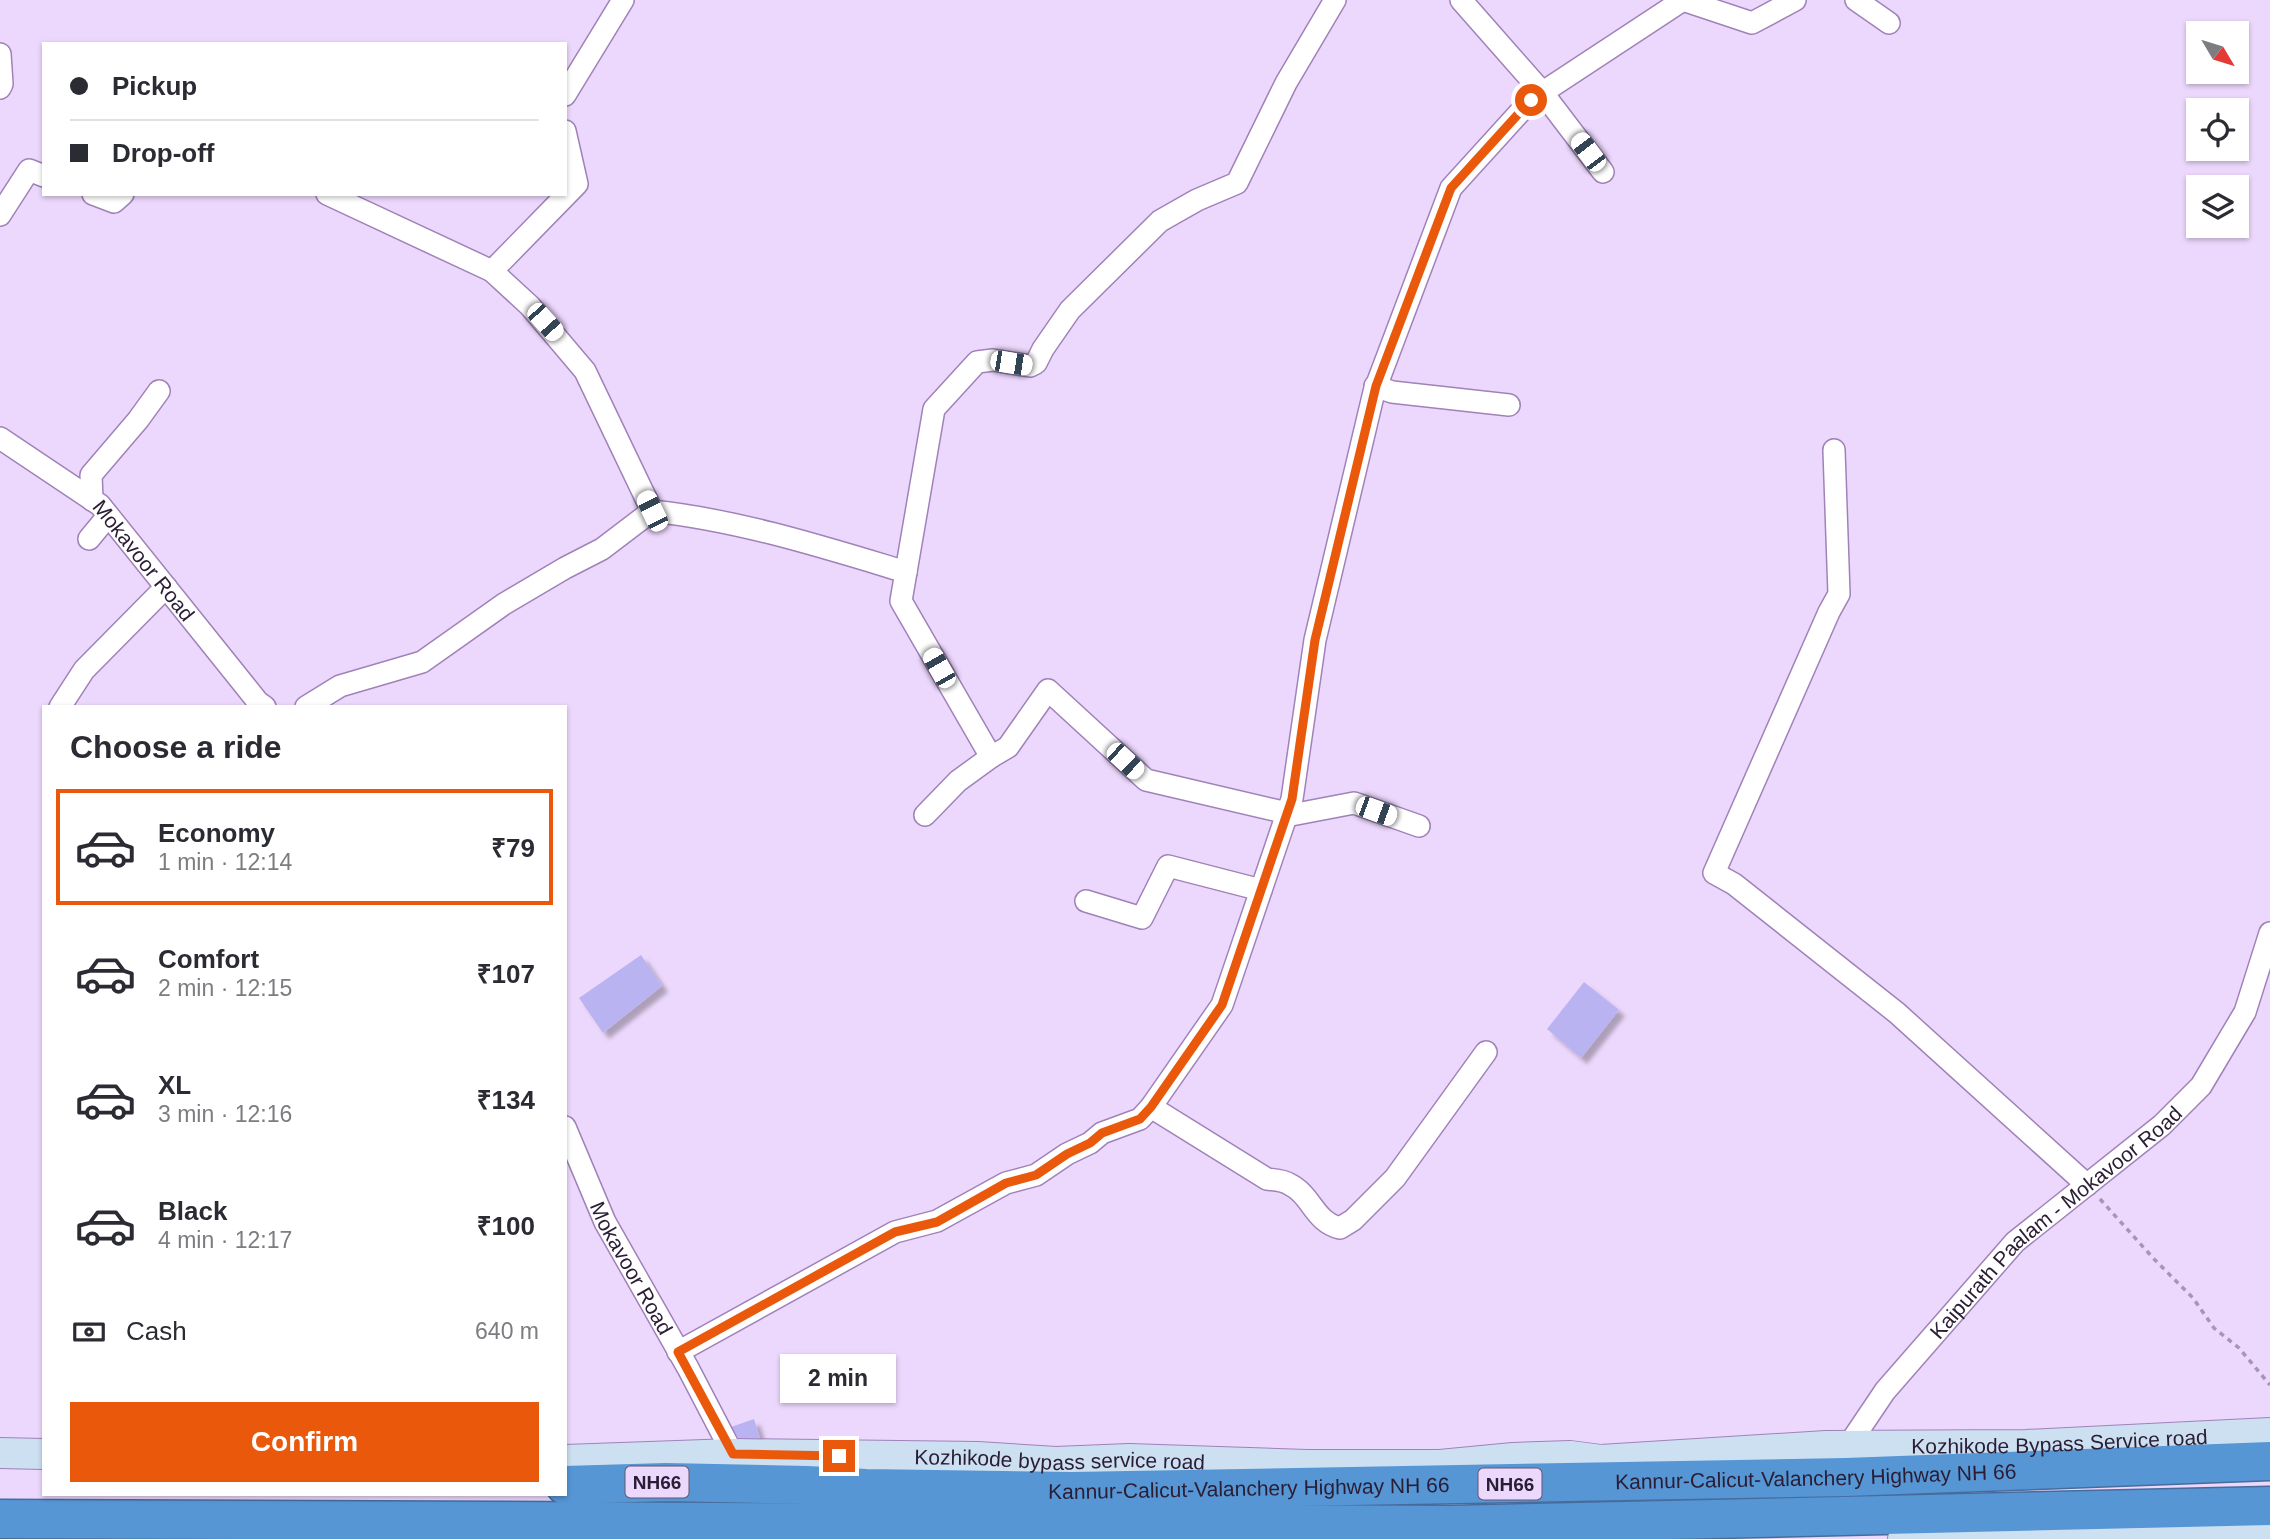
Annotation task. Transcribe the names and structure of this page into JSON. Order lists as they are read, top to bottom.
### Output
{
  "streets": {
    "highway": ["Kannur-Calicut-Valanchery Highway NH 66", "NH66"],
    "street": [
      "Mokavoor Road",
      "Kaipurath Paalam - Mokavoor Road",
      "Kozhikode Bypass Service road",
      "Kozhikode bypass service road"
    ]
  },
  "crossings": [
    ["Mokavoor Road", "Kozhikode bypass service road"],
    ["Mokavoor Road", "Kannur-Calicut-Valanchery Highway NH 66"],
    ["Kaipurath Paalam - Mokavoor Road", "Kozhikode Bypass Service road"],
    ["Kaipurath Paalam - Mokavoor Road", "Kozhikode bypass service road"],
    ["Kaipurath Paalam - Mokavoor Road", "Kannur-Calicut-Valanchery Highway NH 66"],
    ["Kozhikode Bypass Service road", "Kozhikode bypass service road"],
    ["Kozhikode bypass service road", "Kannur-Calicut-Valanchery Highway NH 66"]
  ],
  "north": "bottom right",
  "page": {
    "banner": ["Pickup", "Drop-off"],
    "heading": "Choose a ride",
    "list": [
      {
        "name": "Economy",
        "note": "1 min · 12:14",
        "value": "₹79"
      },
      {
        "name": "Comfort",
        "note": "2 min · 12:15",
        "value": "₹107"
      },
      {
        "name": "XL",
        "note": "3 min · 12:16",
        "value": "₹134"
      },
      {
        "name": "Black",
        "note": "4 min · 12:17",
        "value": "₹100"
      }
    ],
    "pay": ["Cash", "640 m"],
    "bubble": "2 min",
    "buttons": "Confirm"
  }
}
